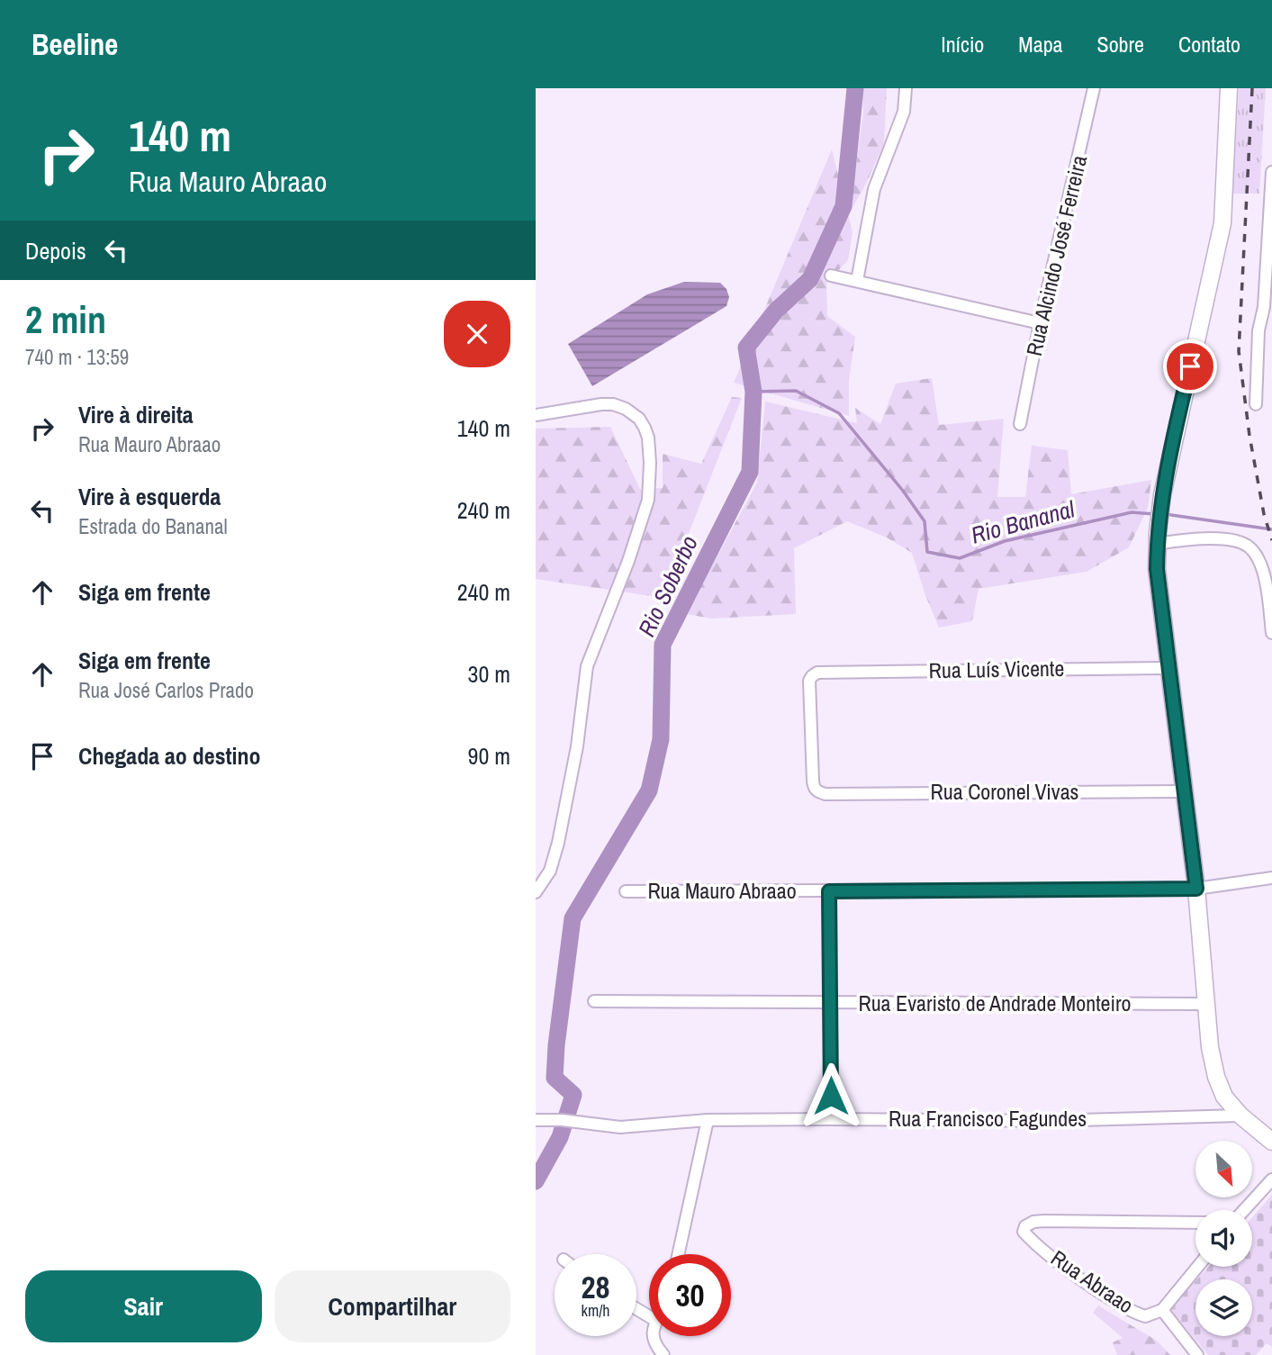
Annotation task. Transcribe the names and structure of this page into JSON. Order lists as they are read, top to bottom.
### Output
{
  "streets": {
    "street": [
      "Rua Alcindo José Ferreira",
      "Rua Luís Vicente",
      "Rua Coronel Vivas",
      "Rua Mauro Abraao",
      "Rua Evaristo de Andrade Monteiro",
      "Rua Francisco Fagundes",
      "Rua Abraao"
    ]
  },
  "crossings": [
    ["Rua Luís Vicente", "Rua Coronel Vivas"]
  ],
  "water": ["Rio Bananal", "Rio Soberbo"],
  "north": "bottom right",
  "page": {
    "header": "Beeline",
    "nav": [
      "Início",
      "Mapa",
      "Sobre",
      "Contato"
    ],
    "turn": ["140 m", "Rua Mauro Abraao"],
    "then": "Depois",
    "heading": ["2 min", "740 m · 13:59"],
    "list": [
      {
        "name": "Vire à direita",
        "note": "Rua Mauro Abraao",
        "value": "140 m"
      },
      {
        "name": "Vire à esquerda",
        "note": "Estrada do Bananal",
        "value": "240 m"
      },
      {
        "name": "Siga em frente",
        "value": "240 m"
      },
      {
        "name": "Siga em frente",
        "note": "Rua José Carlos Prado",
        "value": "30 m"
      },
      {
        "name": "Chegada ao destino",
        "value": "90 m"
      }
    ],
    "speed": "28 km/h",
    "limit": "30",
    "buttons": ["Sair", "Compartilhar"]
  }
}
